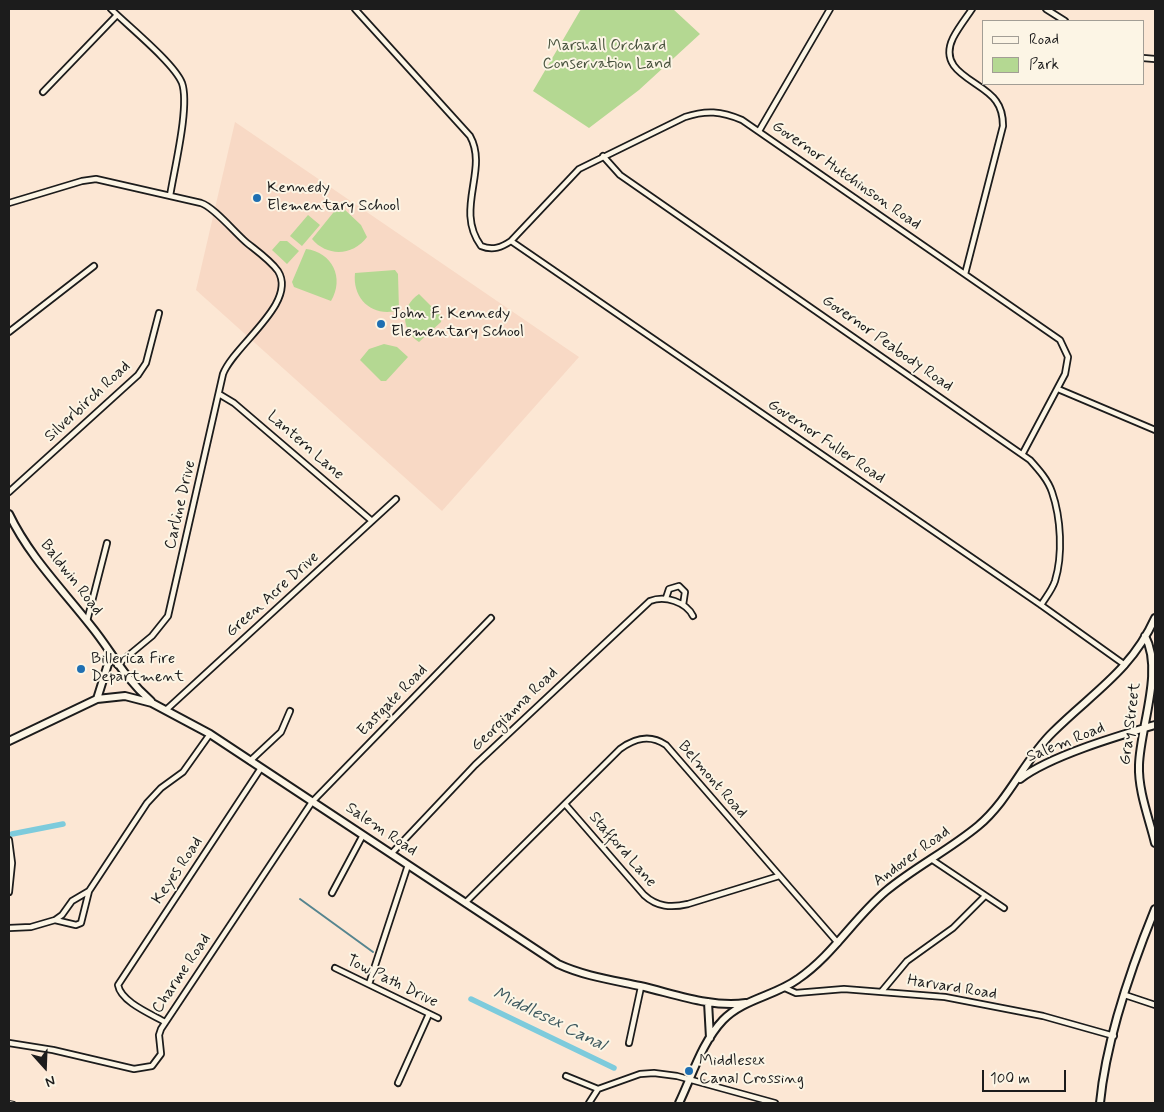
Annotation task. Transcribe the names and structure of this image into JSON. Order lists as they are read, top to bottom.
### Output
{
  "streets": {
    "main road": [
      "Baldwin Road",
      "Gray Street",
      "Salem Road",
      "Andover Road"
    ],
    "street": [
      "Governor Hutchinson Road",
      "Governor Peabody Road",
      "Silverbirch Road",
      "Governor Fuller Road",
      "Lantern Lane",
      "Carline Drive",
      "Green Acre Drive",
      "Eastgate Road",
      "Georgianna Road",
      "Belmont Road",
      "Stafford Lane",
      "Keyes Road",
      "Charme Road",
      "Tow Path Drive",
      "Harvard Road"
    ]
  },
  "crossings": [
    ["Governor Hutchinson Road", "Governor Peabody Road"],
    ["Governor Hutchinson Road", "Governor Fuller Road"],
    ["Governor Peabody Road", "Governor Fuller Road"],
    ["Governor Fuller Road", "Andover Road"],
    ["Lantern Lane", "Carline Drive"],
    ["Lantern Lane", "Green Acre Drive"],
    ["Carline Drive", "Baldwin Road"],
    ["Baldwin Road", "Green Acre Drive"],
    ["Baldwin Road", "Salem Road"],
    ["Green Acre Drive", "Salem Road"],
    ["Eastgate Road", "Salem Road"],
    ["Eastgate Road", "Charme Road"],
    ["Georgianna Road", "Salem Road"],
    ["Gray Street", "Salem Road"],
    ["Gray Street", "Andover Road"],
    ["Salem Road", "Belmont Road"],
    ["Salem Road", "Andover Road"],
    ["Salem Road", "Keyes Road"],
    ["Salem Road", "Charme Road"],
    ["Belmont Road", "Stafford Lane"],
    ["Belmont Road", "Andover Road"],
    ["Andover Road", "Harvard Road"],
    ["Keyes Road", "Charme Road"]
  ],
  "water": ["Middlesex Canal"],
  "parks": ["Marshall Orchard Conservation Land"],
  "places": [
    "Kennedy Elementary School",
    "John F. Kennedy Elementary School",
    "Billerica Fire Department",
    "Middlesex Canal Crossing"
  ],
  "legend": ["Road", "Park"],
  "scale_bar": "100 m",
  "north": "bottom"
}
